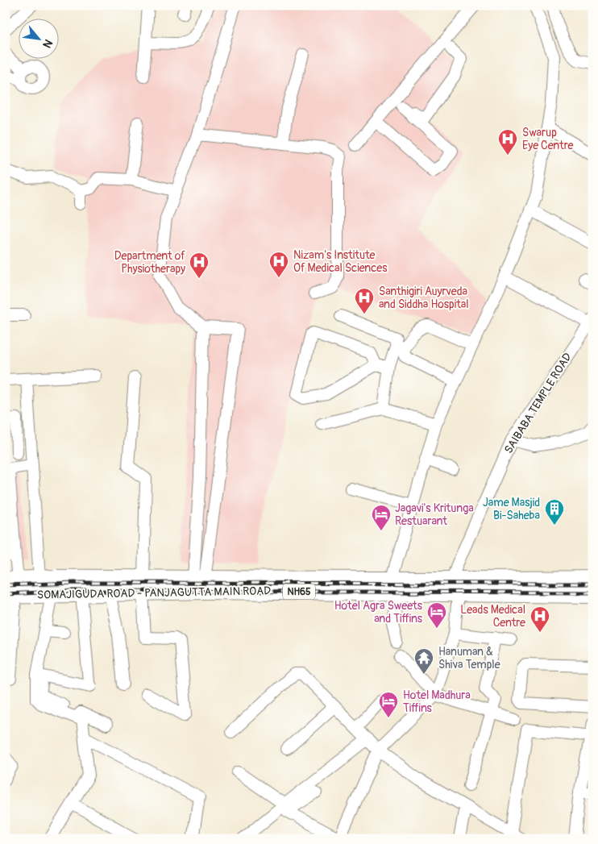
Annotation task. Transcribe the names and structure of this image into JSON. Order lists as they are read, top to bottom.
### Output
{
  "streets": {
    "highway": ["NH65", "SOMAJIGUDA ROAD - PANJAGUTTA MAIN ROAD"],
    "street": ["SAIBABA TEMPLE ROAD"]
  },
  "crossings": [
    ["SAIBABA TEMPLE ROAD", "SOMAJIGUDA ROAD - PANJAGUTTA MAIN ROAD"]
  ],
  "places": {
    "hospital": [
      "Swarup Eye Centre",
      "Nizam's Institute Of Medical Sciences",
      "Department of Physiotherapy",
      "Santhigiri Auyrveda and Siddha Hospital",
      "Leads Medical Centre"
    ],
    "building": ["Jame Masjid Bi-Saheba"],
    "hotel": ["Jagavi's Kritunga Restuarant", "Hotel Agra Sweets and Tiffins", "Hotel Madhura Tiffins"],
    "temple": ["Hanuman & Shiva Temple"]
  },
  "north": "bottom right"
}
